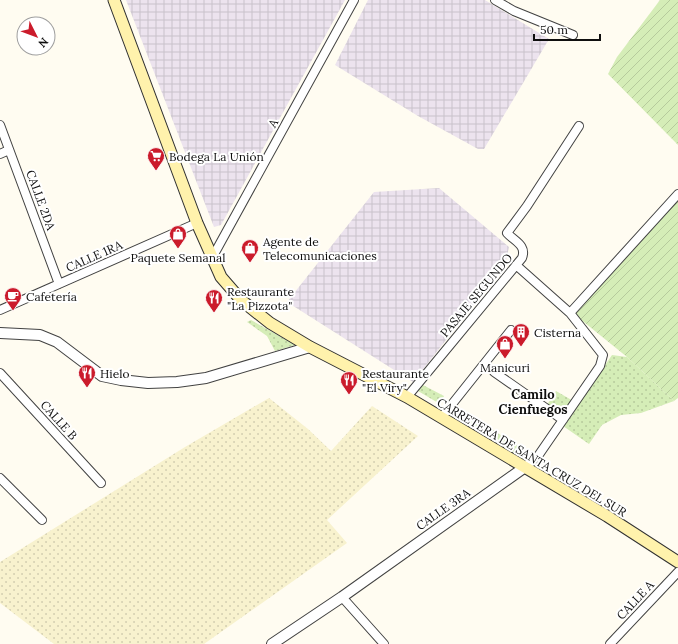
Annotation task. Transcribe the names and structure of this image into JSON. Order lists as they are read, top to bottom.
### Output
{
  "streets": {
    "main road": ["CARRETERA DE SANTA CRUZ DEL SUR"],
    "street": [
      "A",
      "CALLE 2DA",
      "CALLE 1RA",
      "PASAJE SEGUNDO",
      "CALLE B",
      "CALLE 3RA",
      "CALLE A"
    ]
  },
  "crossings": [
    ["A", "CARRETERA DE SANTA CRUZ DEL SUR"],
    ["CALLE 2DA", "CALLE 1RA"],
    ["CALLE 1RA", "CARRETERA DE SANTA CRUZ DEL SUR"],
    ["PASAJE SEGUNDO", "CARRETERA DE SANTA CRUZ DEL SUR"],
    ["CARRETERA DE SANTA CRUZ DEL SUR", "CALLE 3RA"]
  ],
  "districts": ["Camilo Cienfuegos"],
  "places": {
    "supermarket": ["Bodega La Unión"],
    "shop": ["Paquete Semanal", "Agente de Telecomunicaciones", "Manicuri"],
    "cafe": ["Cafetería"],
    "restaurant": ["Restaurante \"La Pizzota\"", "Hielo", "Restaurante \"El Viry\""],
    "building": ["Cisterna"]
  },
  "scale_bar": "50 m",
  "north": "bottom right"
}
